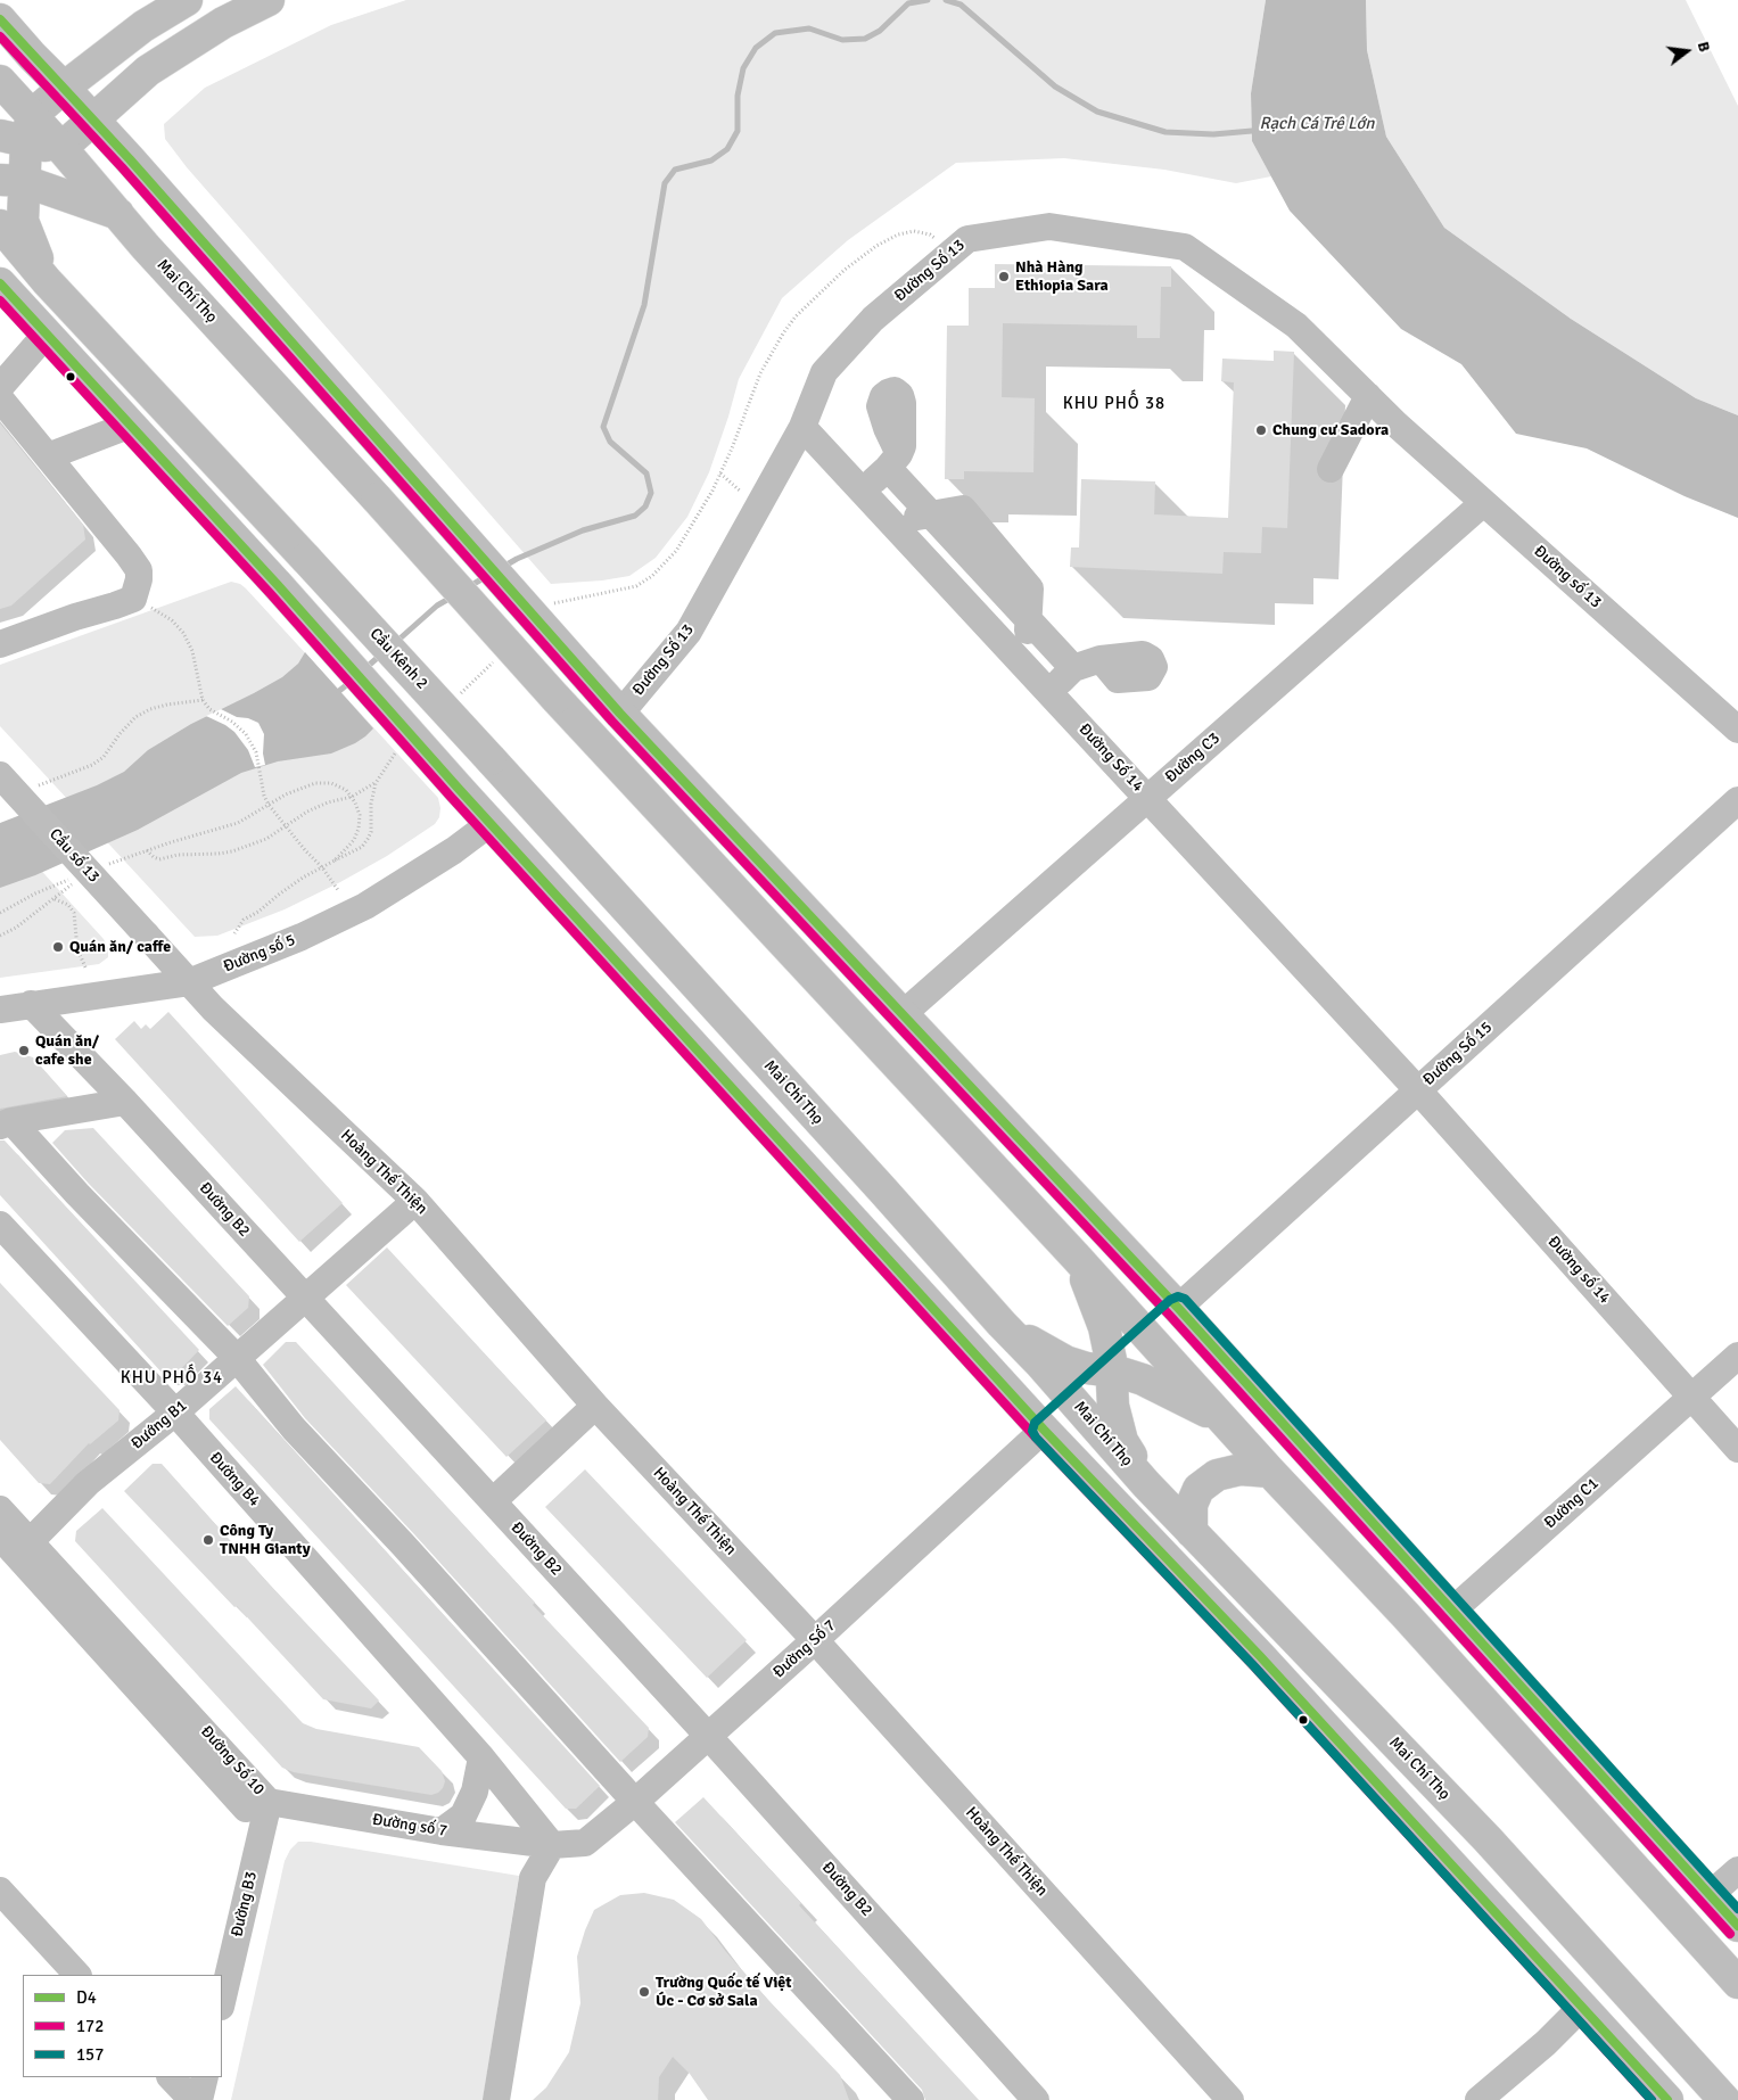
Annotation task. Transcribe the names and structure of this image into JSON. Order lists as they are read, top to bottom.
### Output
{
  "streets": {
    "main road": ["Mai Chí Thọ", "Cầu Kênh 2"],
    "street": [
      "Đường Số 13",
      "Đường số 13",
      "Đường Số 14",
      "Đường C3",
      "Cầu số 13",
      "Đường số 5",
      "Đường Số 15",
      "Hoàng Thế Thiện",
      "Đường B2",
      "Đường số 14",
      "Đướng B1",
      "Đường B4",
      "Đường C1",
      "Đường Số 7",
      "Đường Số 10",
      "Đường số 7",
      "Đường B3"
    ]
  },
  "crossings": [
    ["Đường Số 13", "Đường số 13"],
    ["Đường Số 13", "Đường Số 14"],
    ["Mai Chí Thọ", "Cầu Kênh 2"],
    ["Đường số 13", "Đường C3"],
    ["Đường Số 14", "Đường C3"],
    ["Đường Số 14", "Đường Số 15"],
    ["Đường Số 14", "Đường số 14"],
    ["Cầu số 13", "Hoàng Thế Thiện"],
    ["Đường số 5", "Hoàng Thế Thiện"],
    ["Đường số 5", "Đường B2"],
    ["Đường Số 15", "Đường số 14"],
    ["Hoàng Thế Thiện", "Đướng B1"],
    ["Hoàng Thế Thiện", "Đường Số 7"],
    ["Đường B2", "Đướng B1"],
    ["Đường B2", "Đường Số 7"],
    ["Đường số 14", "Đường C1"],
    ["Đướng B1", "Đường B4"],
    ["Đướng B1", "Đường Số 10"],
    ["Đường B4", "Đường Số 7"],
    ["Đường B4", "Đường số 7"],
    ["Đường Số 7", "Đường số 7"],
    ["Đường Số 10", "Đường số 7"],
    ["Đường Số 10", "Đường B3"],
    ["Đường số 7", "Đường B3"]
  ],
  "districts": ["KHU PHỐ 38", "KHU PHỐ 34"],
  "water": ["Rạch Cá Trê Lớn"],
  "places": [
    "Nhà Hàng Ethiopia Sara",
    "Chung cư Sadora",
    "Quán ăn/ caffe",
    "Quán ăn/ cafe she",
    "Công Ty TNHH Gianty",
    "Trường Quốc tế Việt Úc - Cơ sở Sala"
  ],
  "lines": ["transit line D4", "transit line 172", "transit line 157"],
  "legend": ["D4", "172", "157"],
  "north": "right"
}
